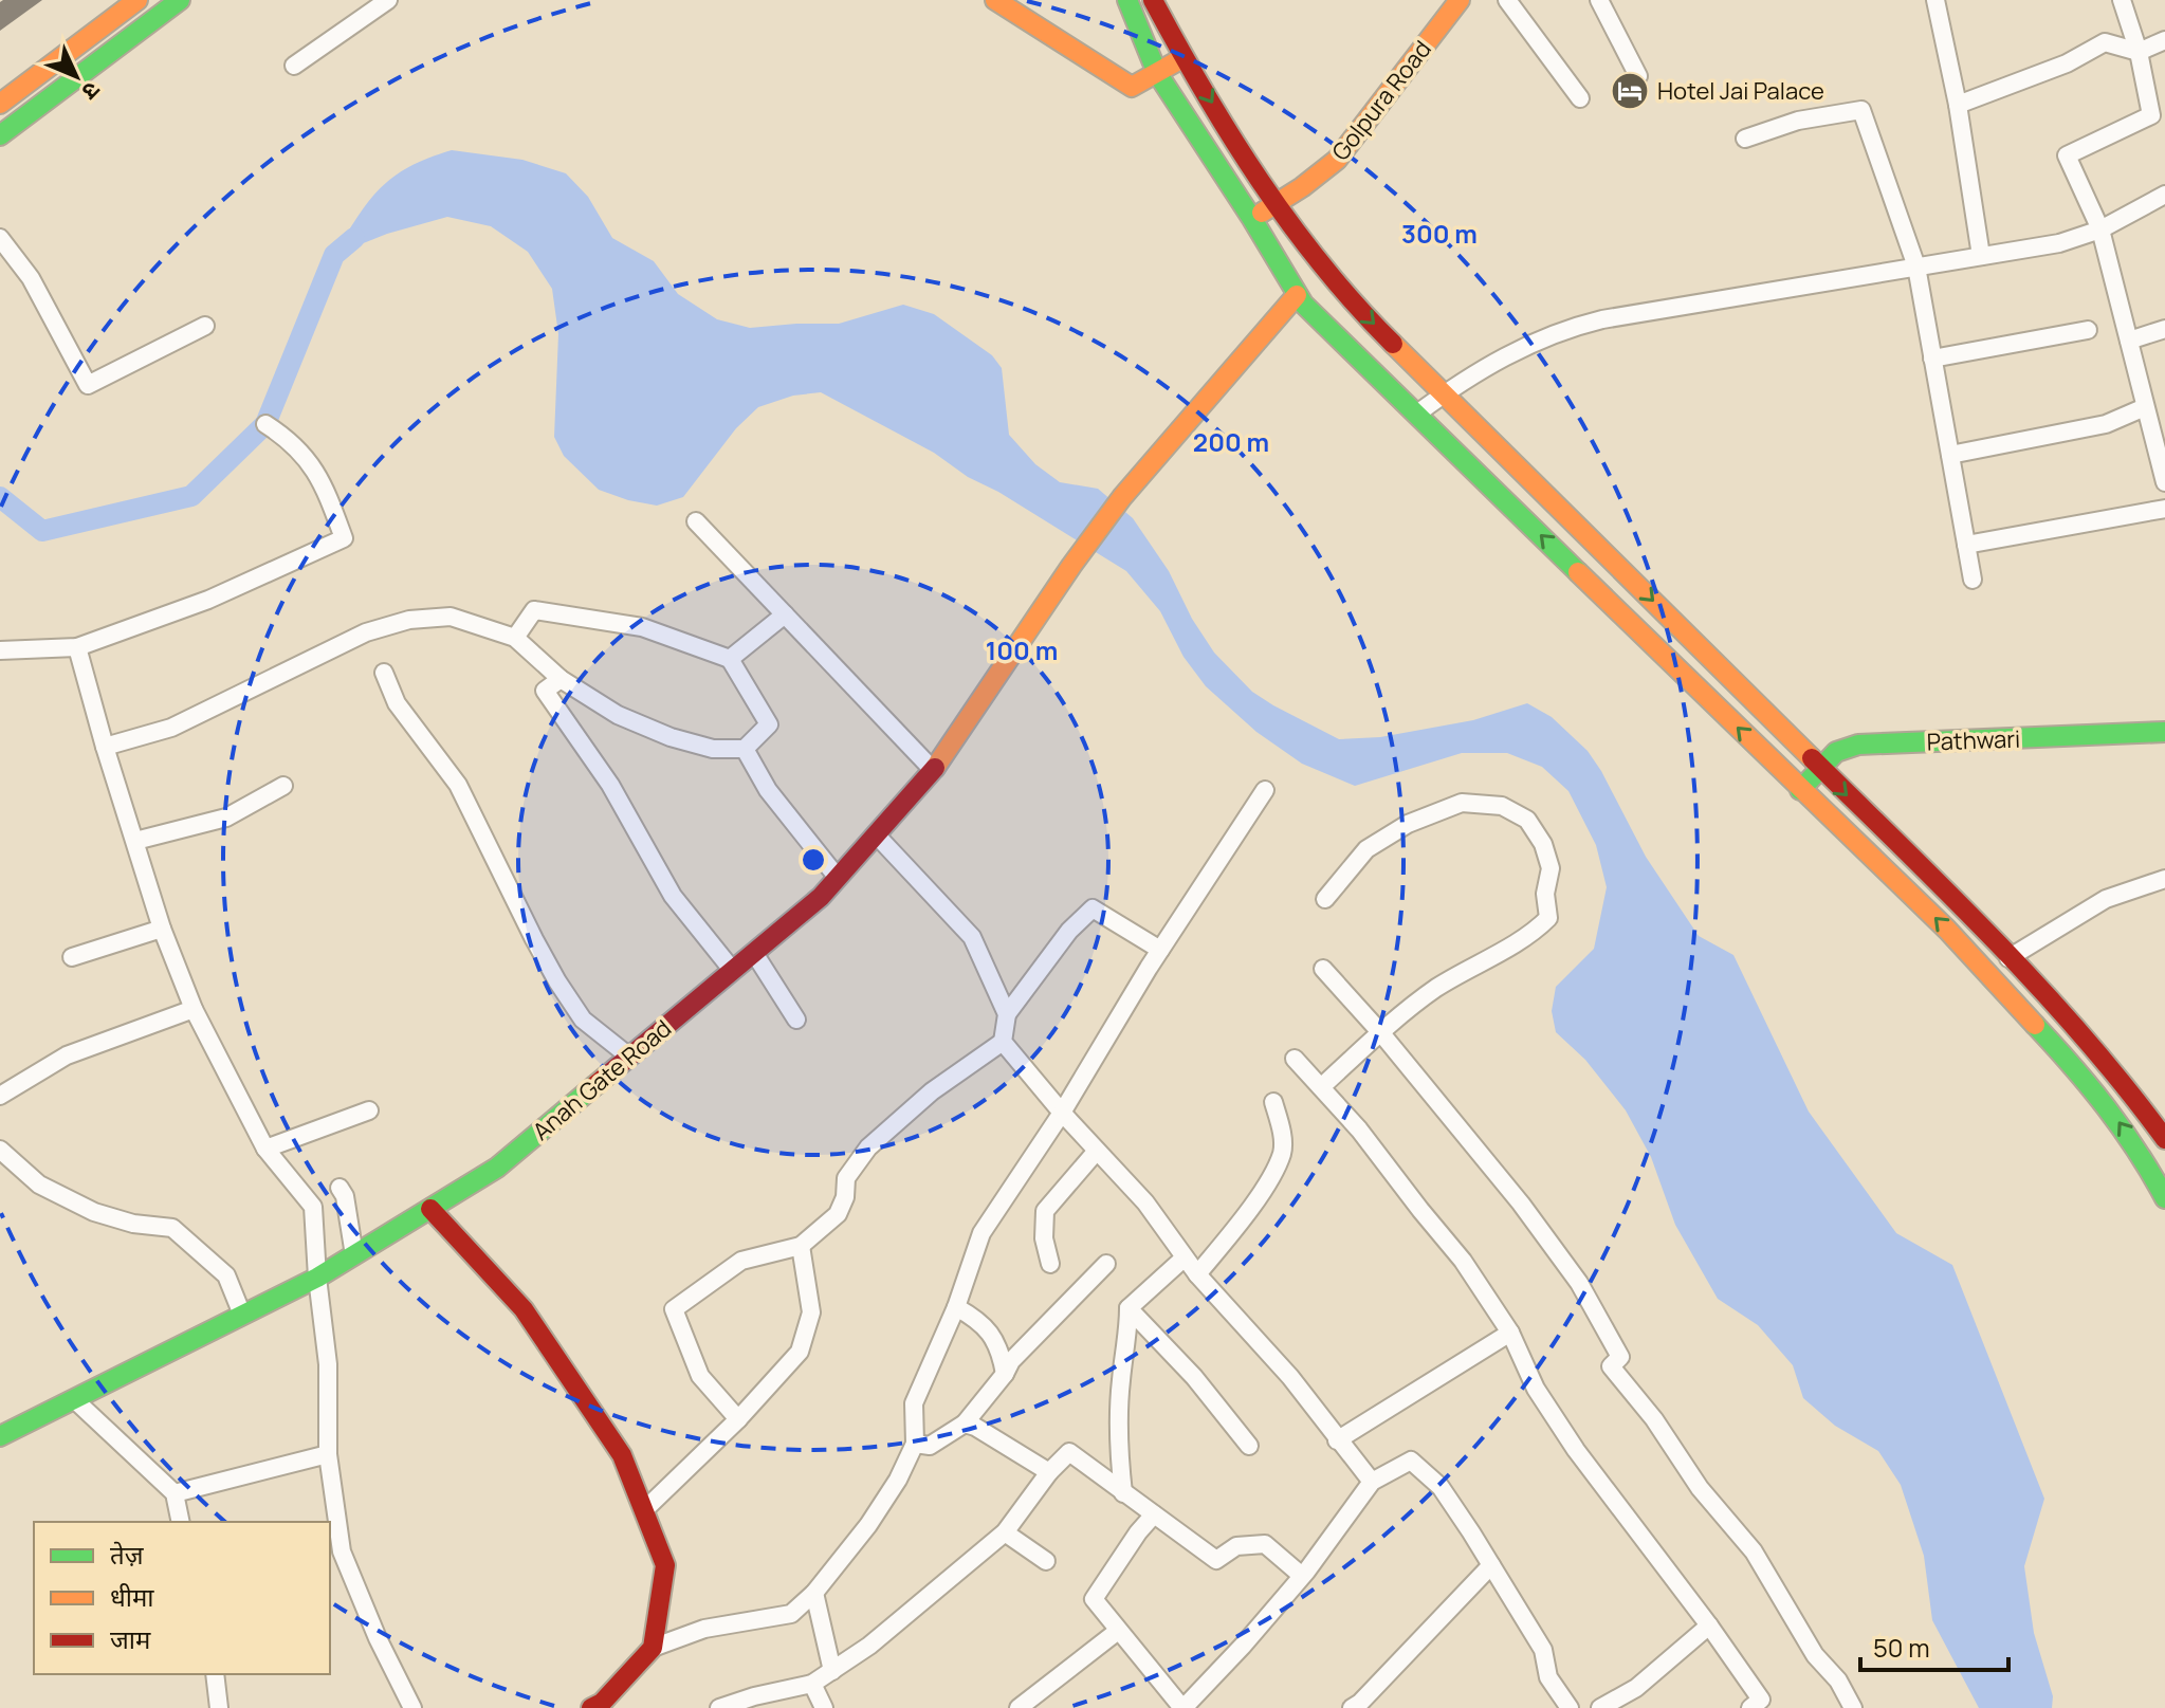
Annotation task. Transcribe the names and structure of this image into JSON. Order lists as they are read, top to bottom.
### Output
{
  "streets": {
    "main road": ["Golpura Road", "Pathwari", "Anah Gate Road"]
  },
  "places": {
    "hotel": ["Hotel Jai Palace"]
  },
  "legend": ["तेज़", "धीमा", "जाम"],
  "scale_bar": "50 m",
  "north": "bottom right",
  "rings": ["300 m", "200 m", "100 m"]
}
